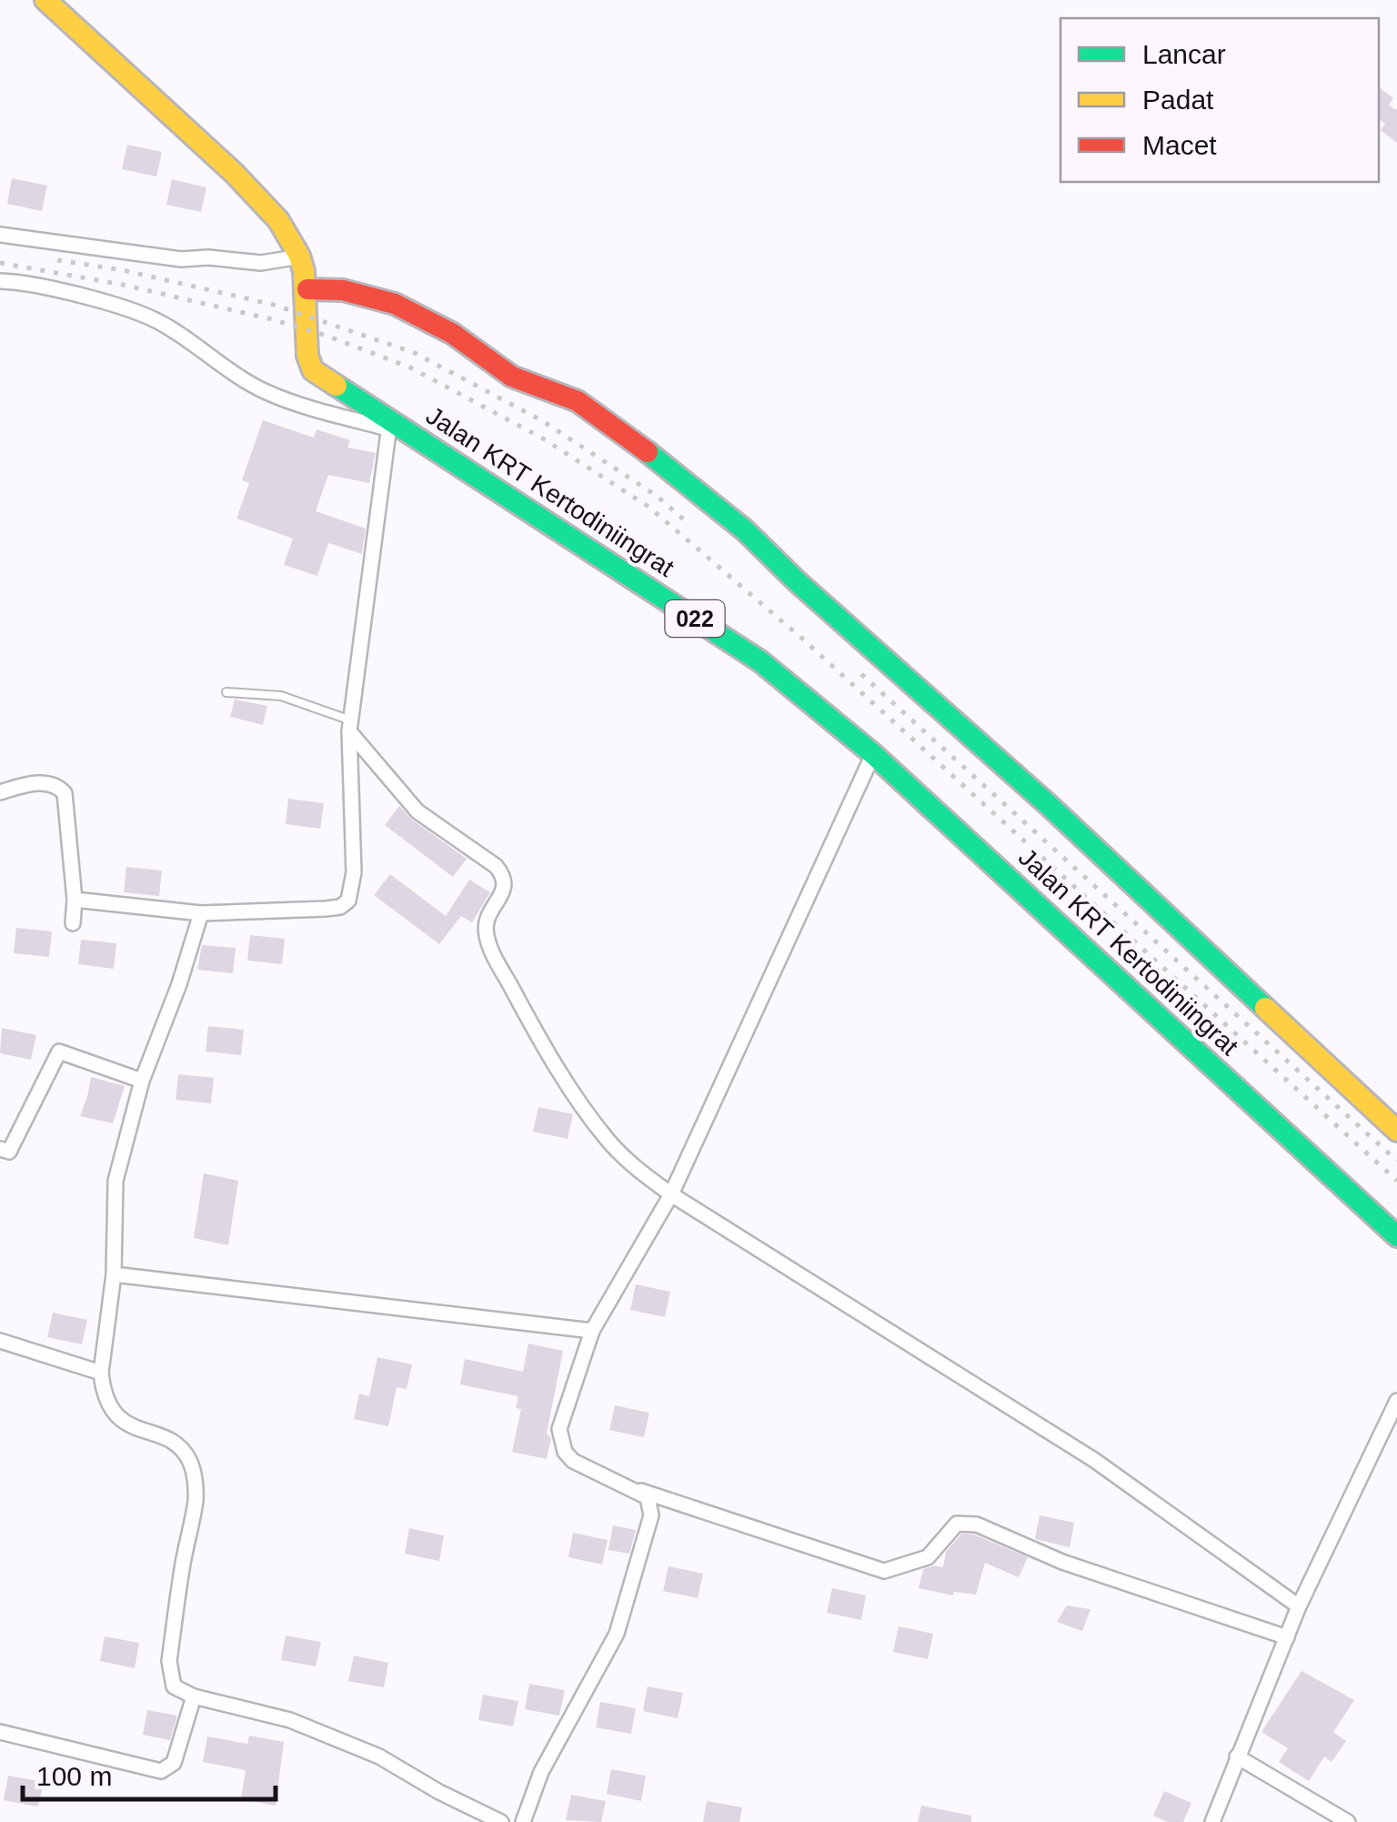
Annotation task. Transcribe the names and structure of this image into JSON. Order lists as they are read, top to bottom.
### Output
{
  "streets": {
    "main road": ["Jalan KRT Kertodiniingrat", "022"]
  },
  "legend": ["Lancar", "Padat", "Macet"],
  "scale_bar": "100 m"
}
